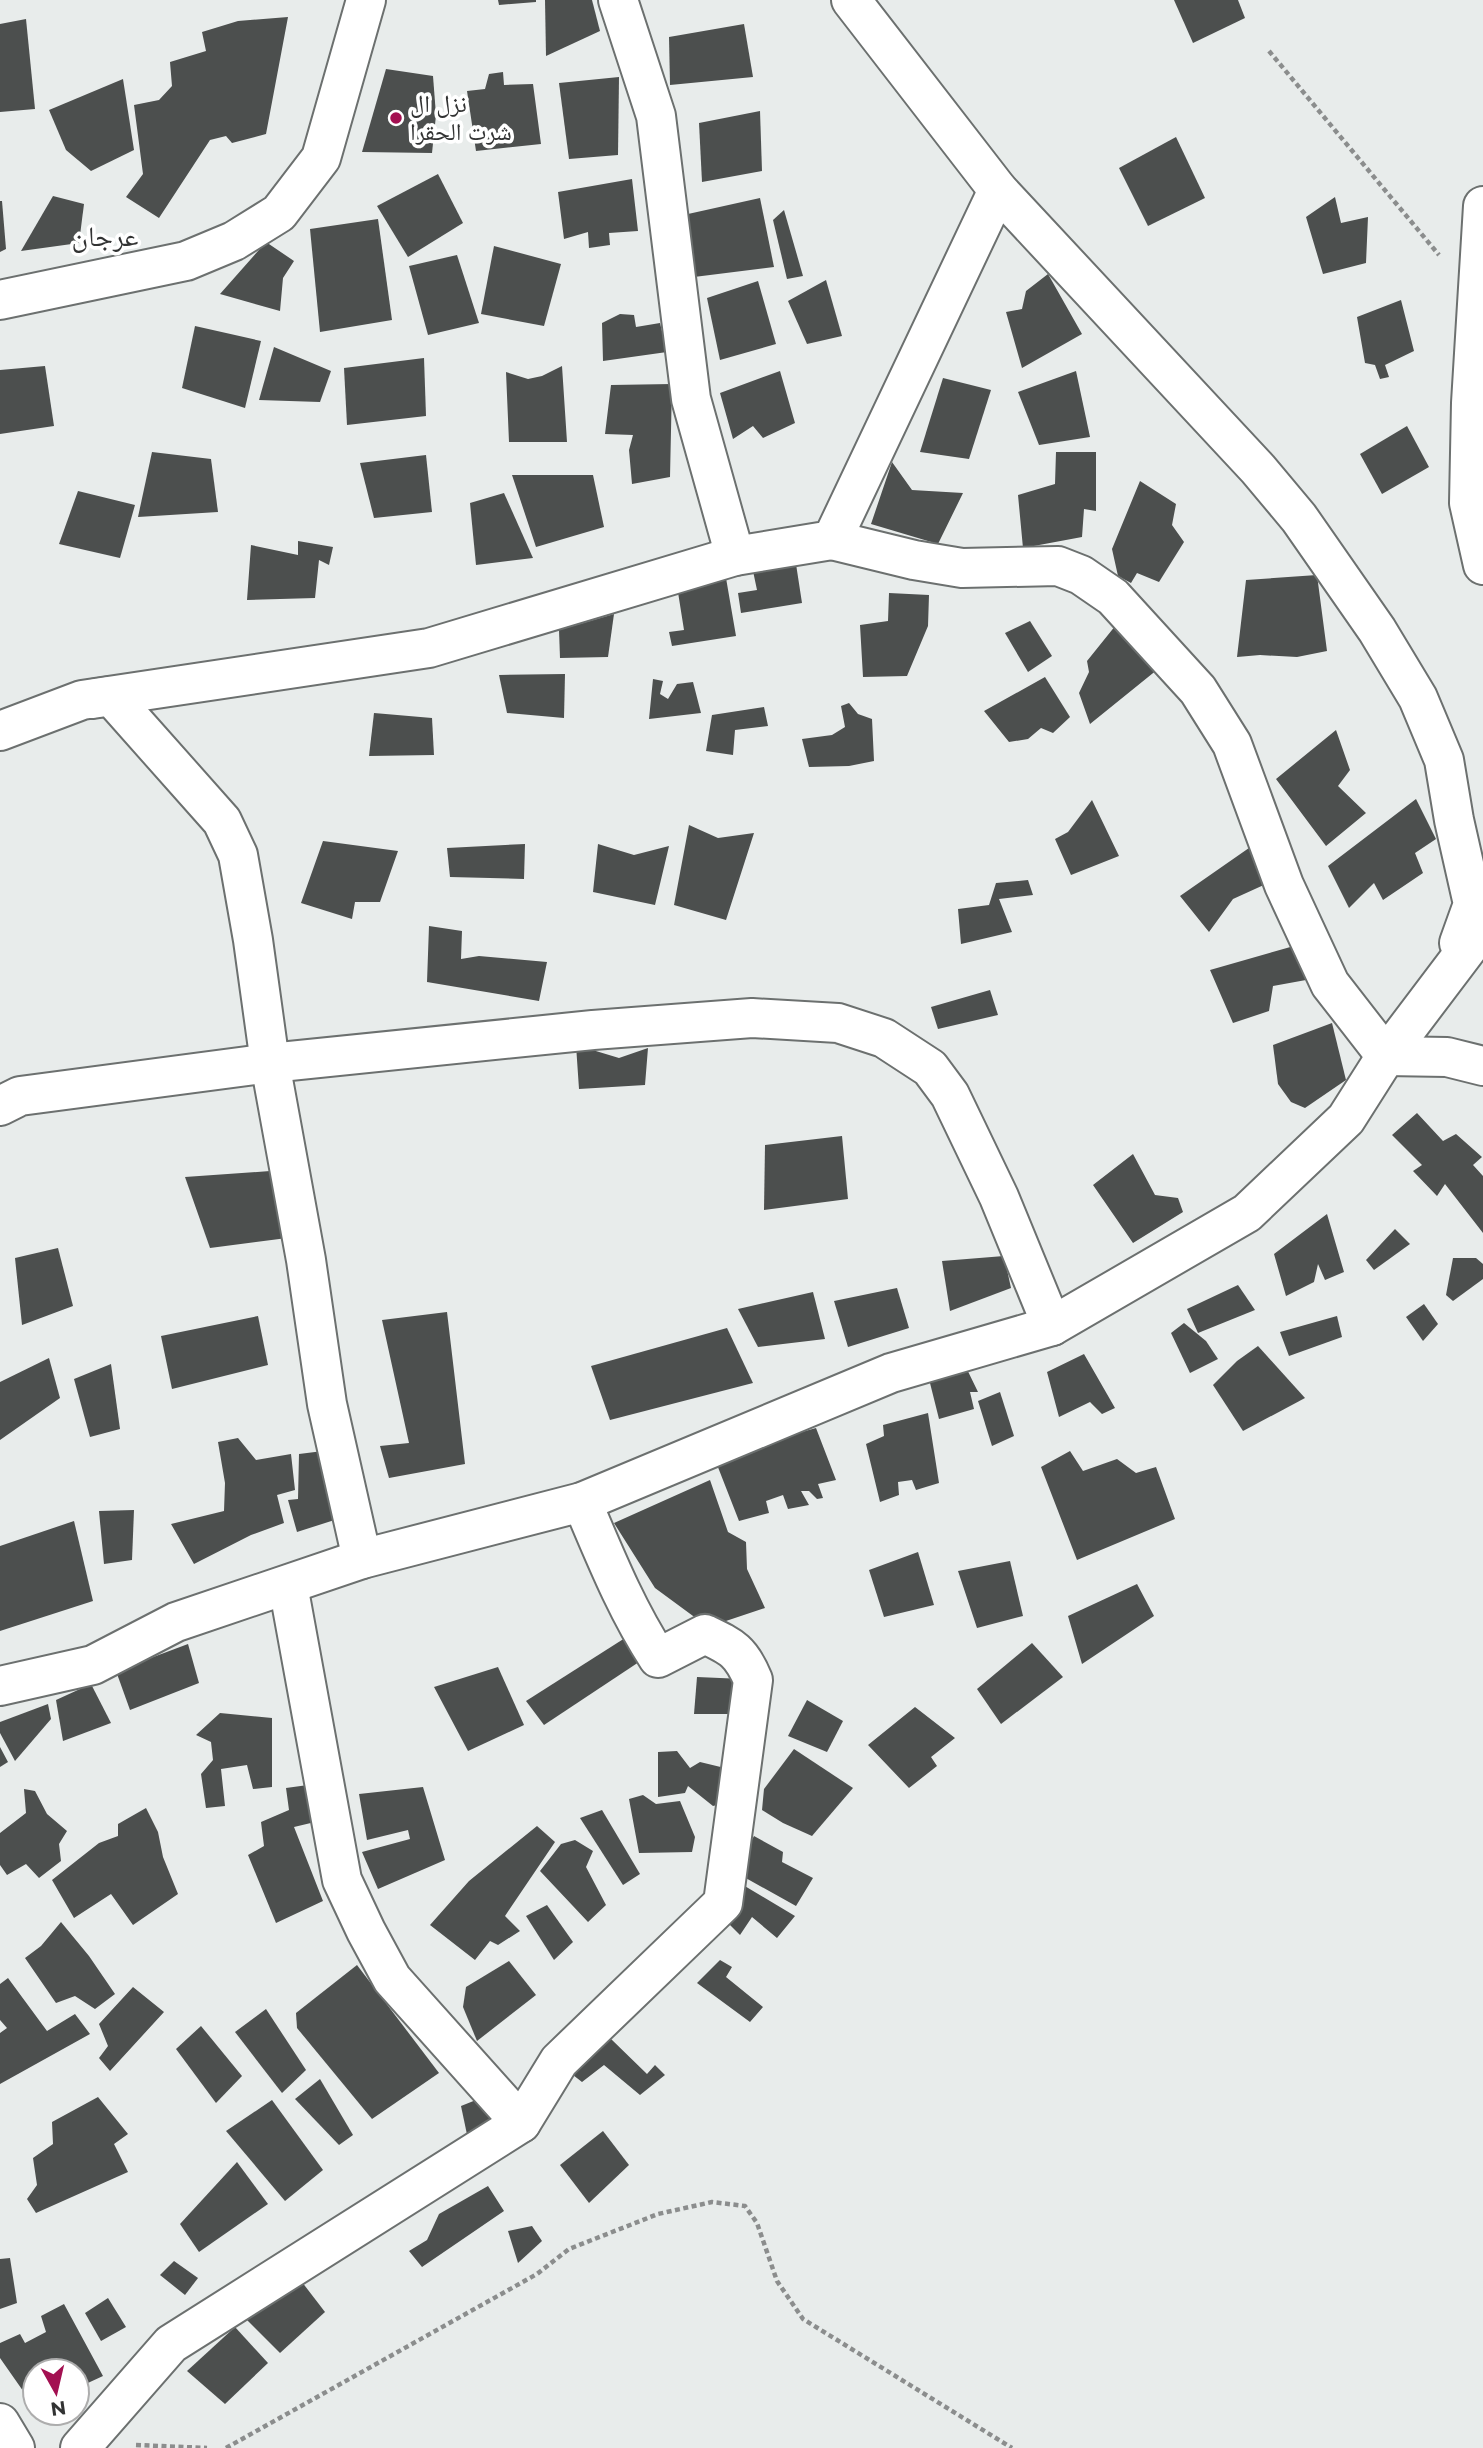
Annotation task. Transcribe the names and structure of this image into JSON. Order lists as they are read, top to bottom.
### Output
{
  "districts": ["عرجان"],
  "places": ["نزل ال شرت الحقرا"],
  "north": "bottom"
}
